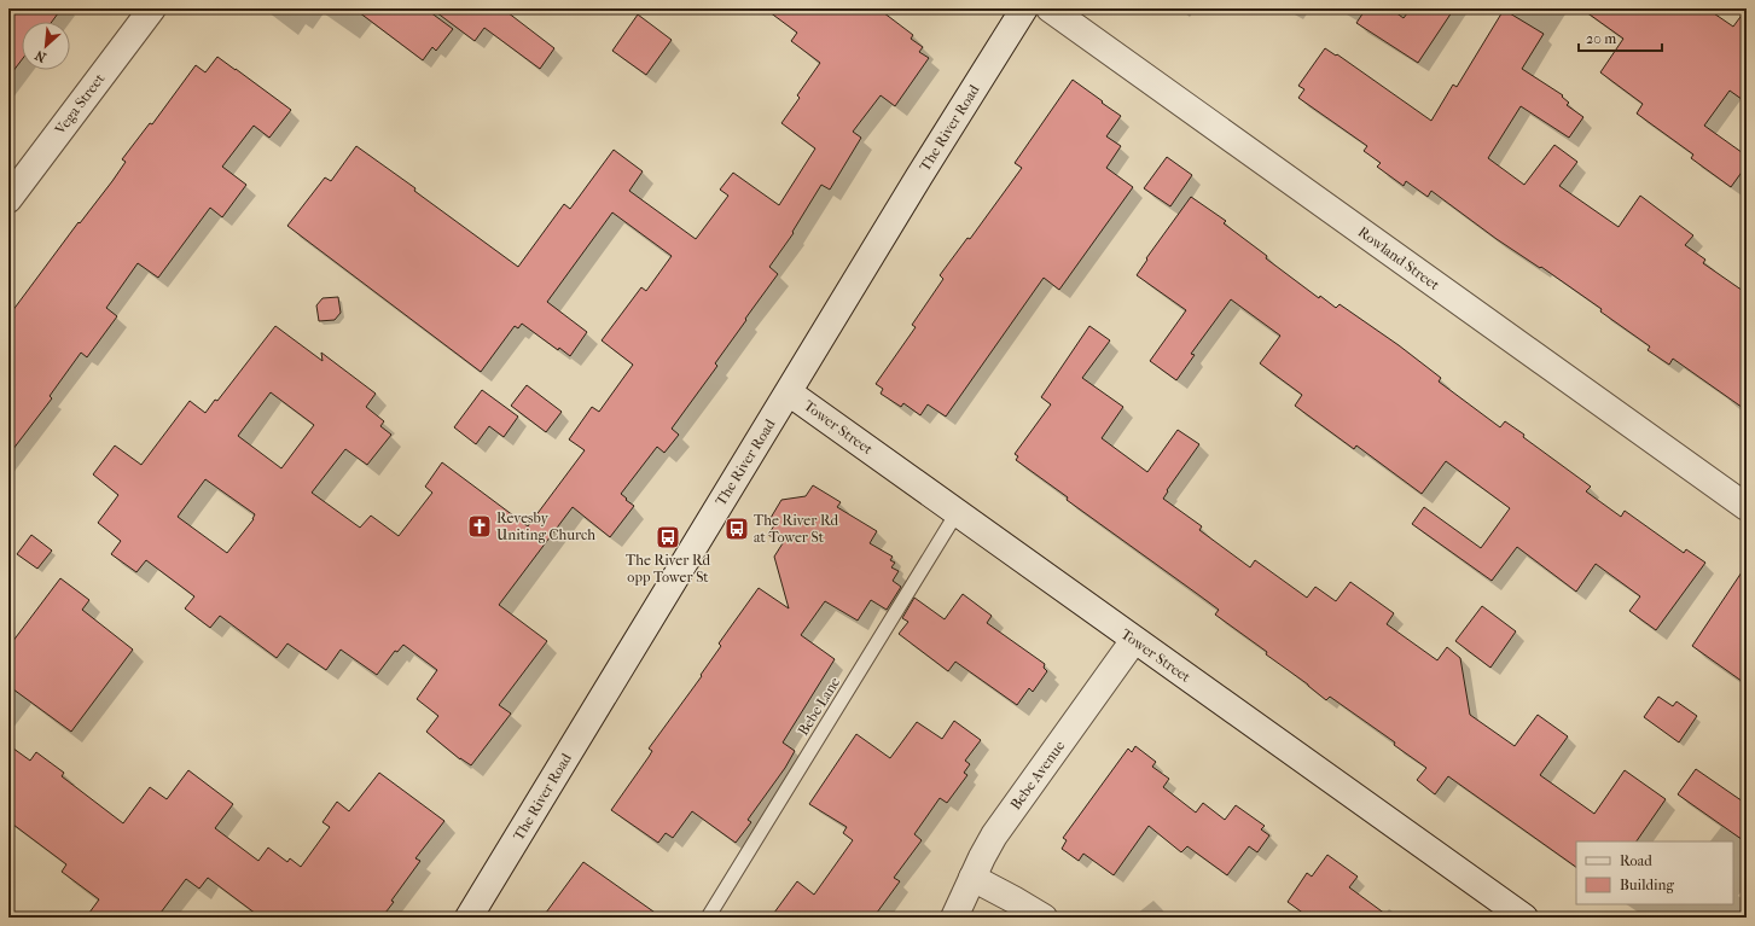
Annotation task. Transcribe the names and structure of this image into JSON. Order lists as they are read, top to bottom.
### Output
{
  "streets": {
    "main road": [
      "Vega Street",
      "The River Road",
      "Rowland Street",
      "Tower Street",
      "Bebe Avenue"
    ],
    "lane": ["Bebe Lane"]
  },
  "crossings": [
    ["The River Road", "Tower Street"],
    ["Tower Street", "Bebe Lane"],
    ["Tower Street", "Bebe Avenue"]
  ],
  "places": {
    "church": ["Revesby Uniting Church"],
    "bus stop": ["The River Rd at Tower St", "The River Rd opp Tower St"]
  },
  "legend": ["Road", "Building"],
  "scale_bar": "20 m",
  "north": "bottom left"
}
